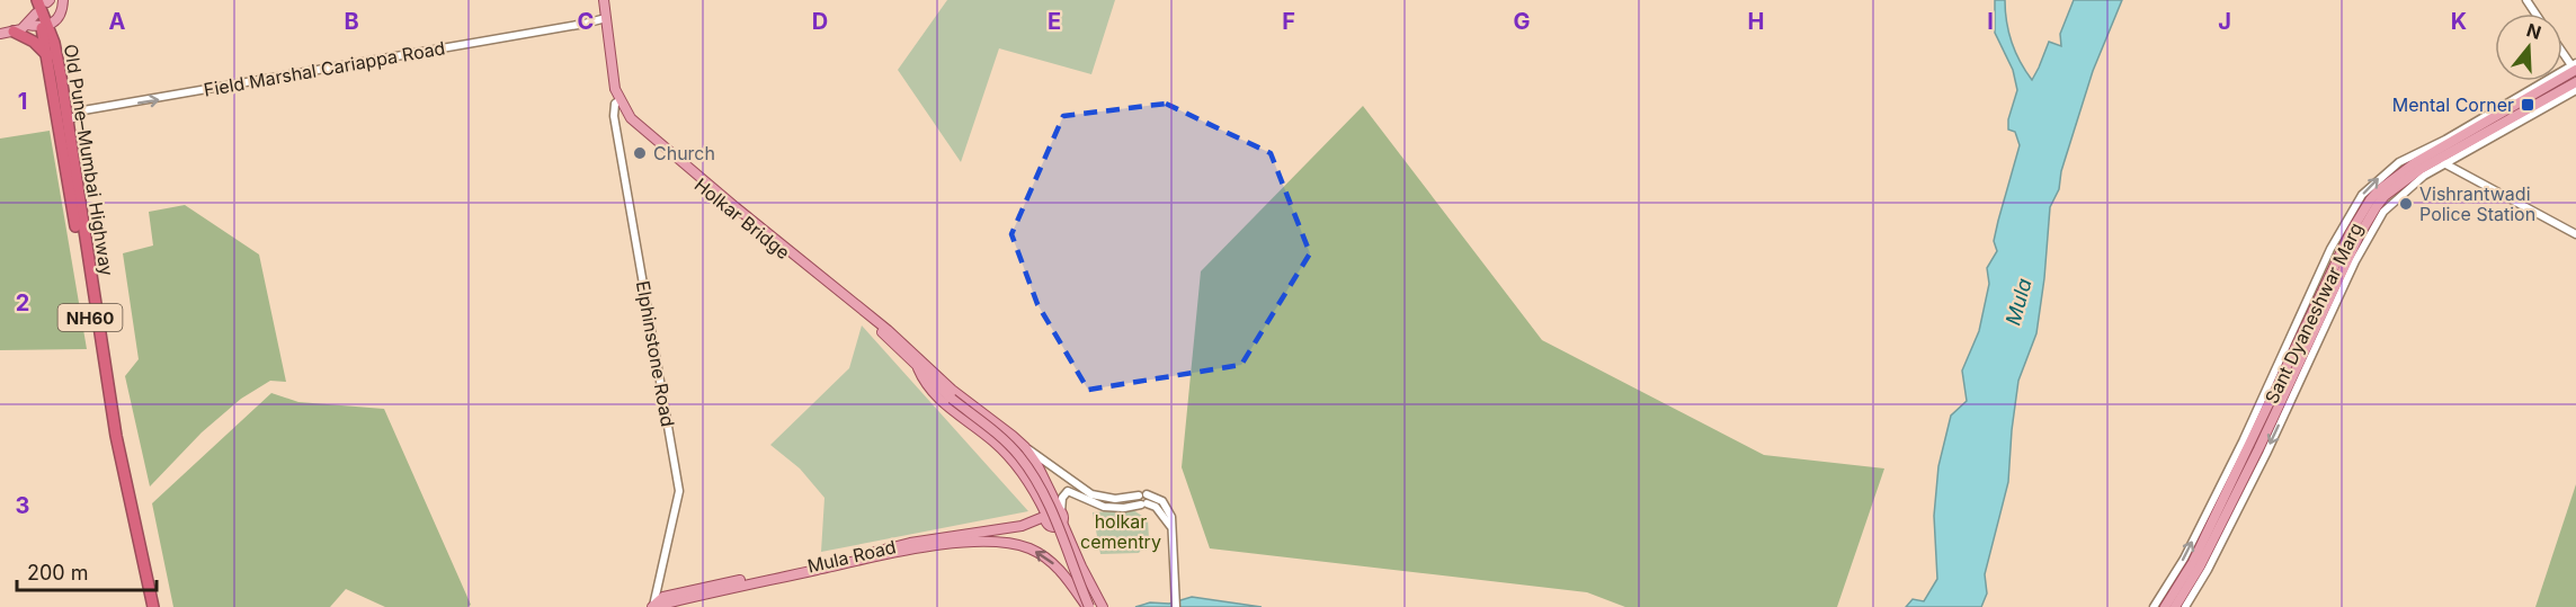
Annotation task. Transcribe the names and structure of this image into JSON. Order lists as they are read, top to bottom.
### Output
{
  "streets": {
    "highway": ["Old Pune–Mumbai Highway", "NH60"],
    "main road": [
      "Holkar Bridge",
      "Sant Dyaneshwar Marg",
      "Elphinstone Road",
      "Mula Road"
    ],
    "street": ["Field Marshal Cariappa Road"]
  },
  "crossings": [
    ["Field Marshal Cariappa Road", "Old Pune–Mumbai Highway"],
    ["Field Marshal Cariappa Road", "Elphinstone Road"],
    ["Holkar Bridge", "Elphinstone Road"],
    ["Elphinstone Road", "Mula Road"]
  ],
  "one_way": ["Field Marshal Cariappa Road"],
  "water": ["Mula"],
  "parks": ["holkar cementry"],
  "places": {
    "transit": ["Mental Corner"],
    "other": ["Church", "Vishrantwadi Police Station"]
  },
  "scale_bar": "200 m",
  "north": "top",
  "grid": {
    "columns": [
      "A",
      "B",
      "C",
      "D",
      "E",
      "F",
      "G",
      "H",
      "I",
      "J",
      "K"
    ],
    "rows": ["1", "2", "3"]
  }
}
